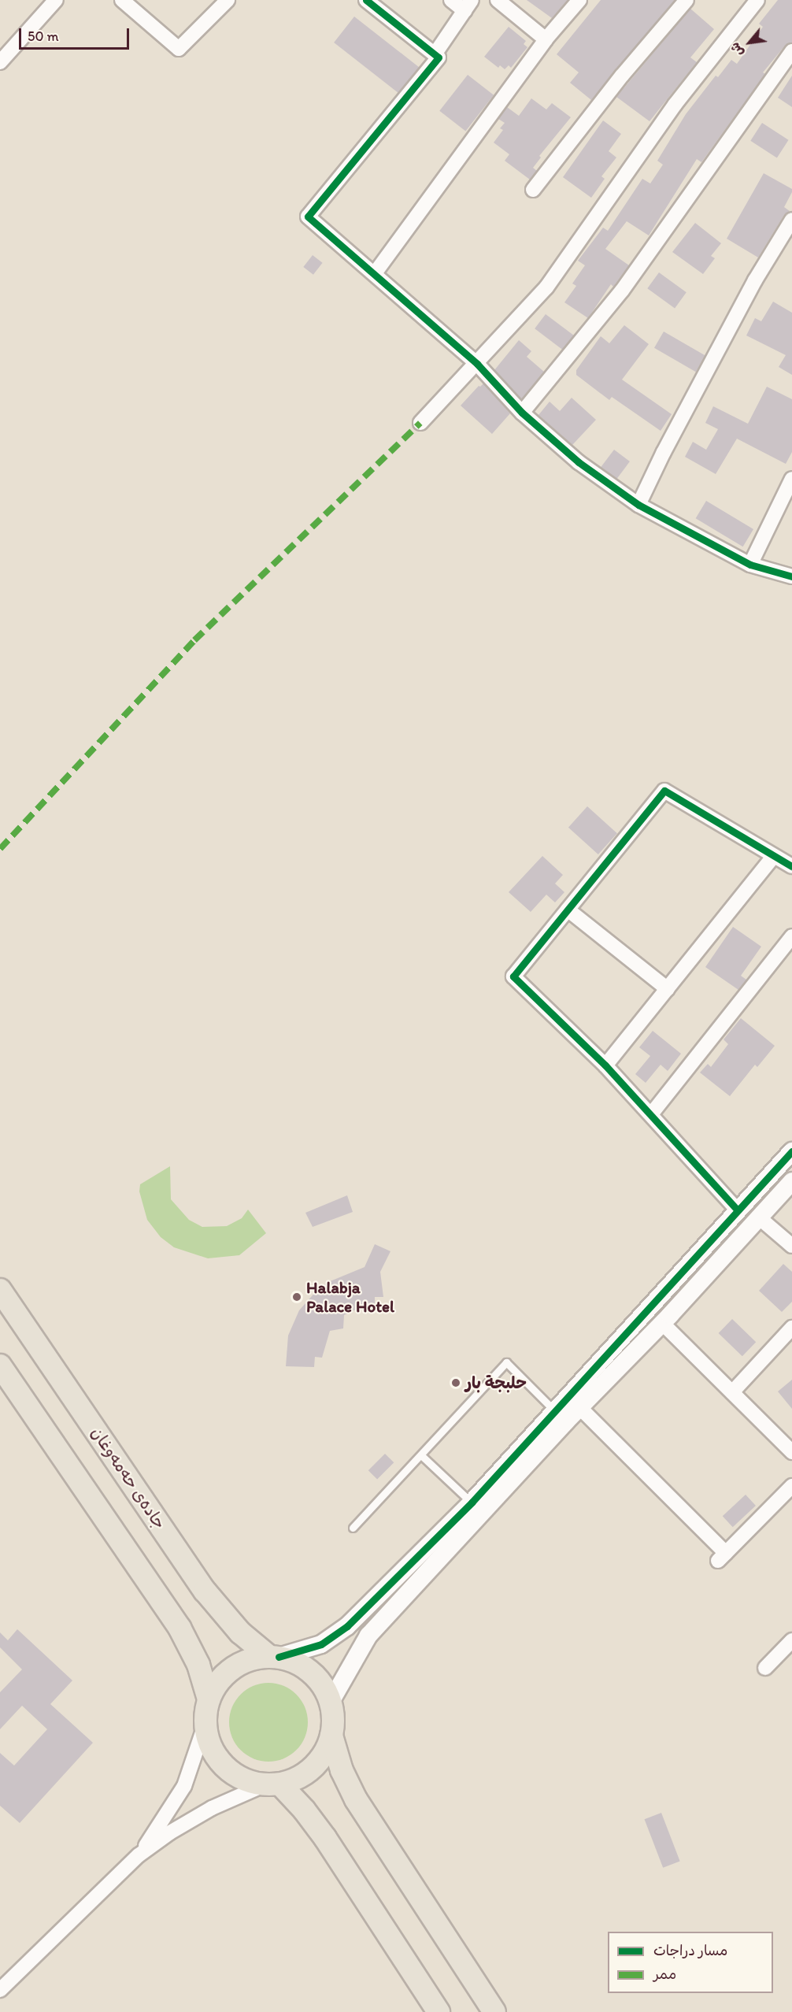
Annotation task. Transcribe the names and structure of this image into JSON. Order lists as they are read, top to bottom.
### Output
{
  "streets": {
    "main road": ["جادەی حەمەوغان"]
  },
  "places": ["Halabja Palace Hotel", "حلبجة بار"],
  "legend": ["مسار دراجات", "ممر"],
  "scale_bar": "50 m",
  "north": "bottom left"
}
